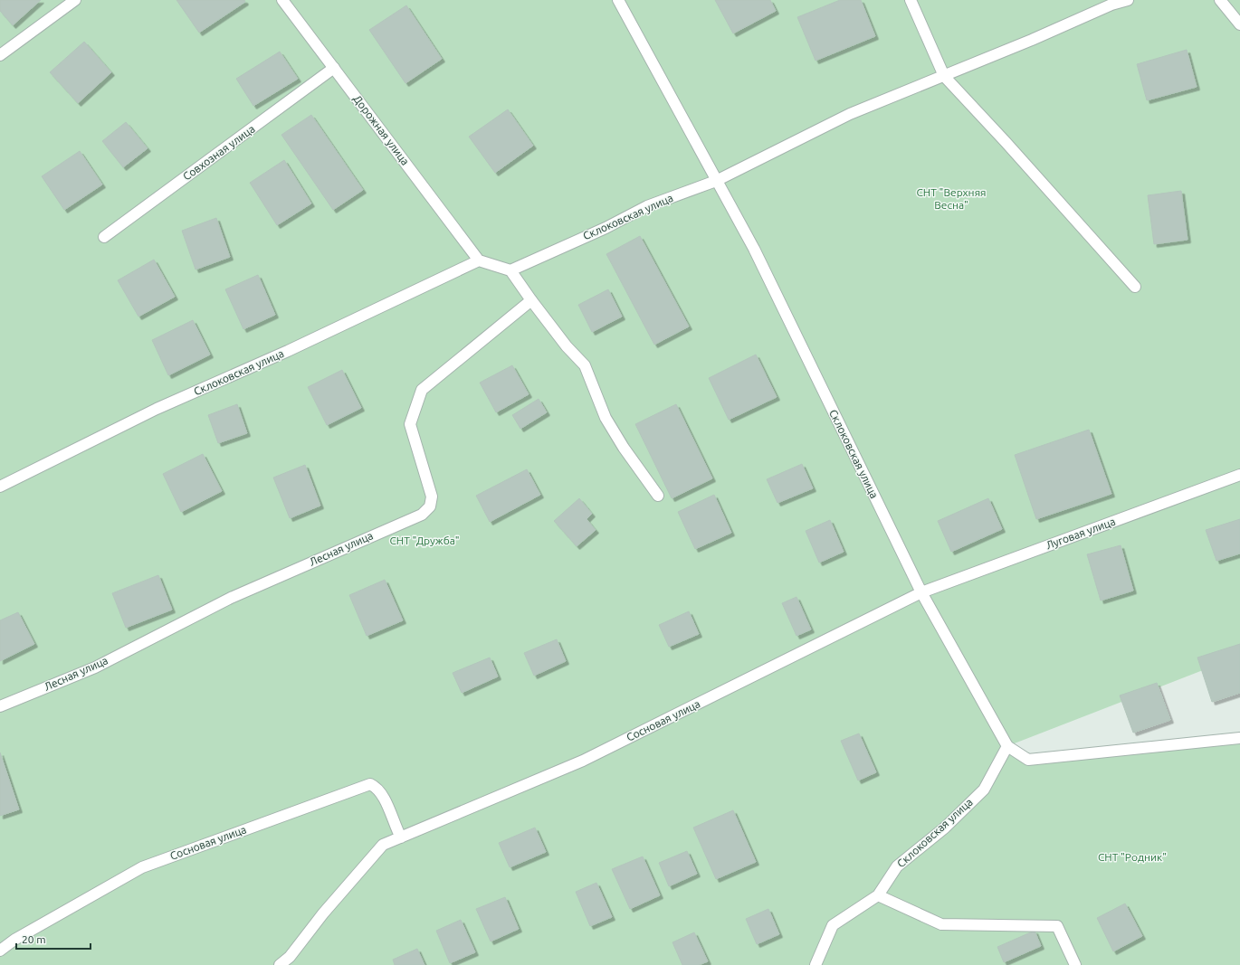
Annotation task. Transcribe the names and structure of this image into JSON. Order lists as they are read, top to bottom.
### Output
{
  "streets": {
    "street": [
      "Дорожная улица",
      "Совхозная улица",
      "Склоковская улица",
      "Луговая улица",
      "Лесная улица",
      "Сосновая улица"
    ]
  },
  "crossings": [
    ["Дорожная улица", "Совхозная улица"],
    ["Дорожная улица", "Склоковская улица"],
    ["Склоковская улица", "Луговая улица"],
    ["Склоковская улица", "Сосновая улица"],
    ["Луговая улица", "Сосновая улица"]
  ],
  "parks": ["СНТ \"Верхняя Весна\"", "СНТ \"Дружба\"", "СНТ \"Родник\""],
  "scale_bar": "20 m"
}
